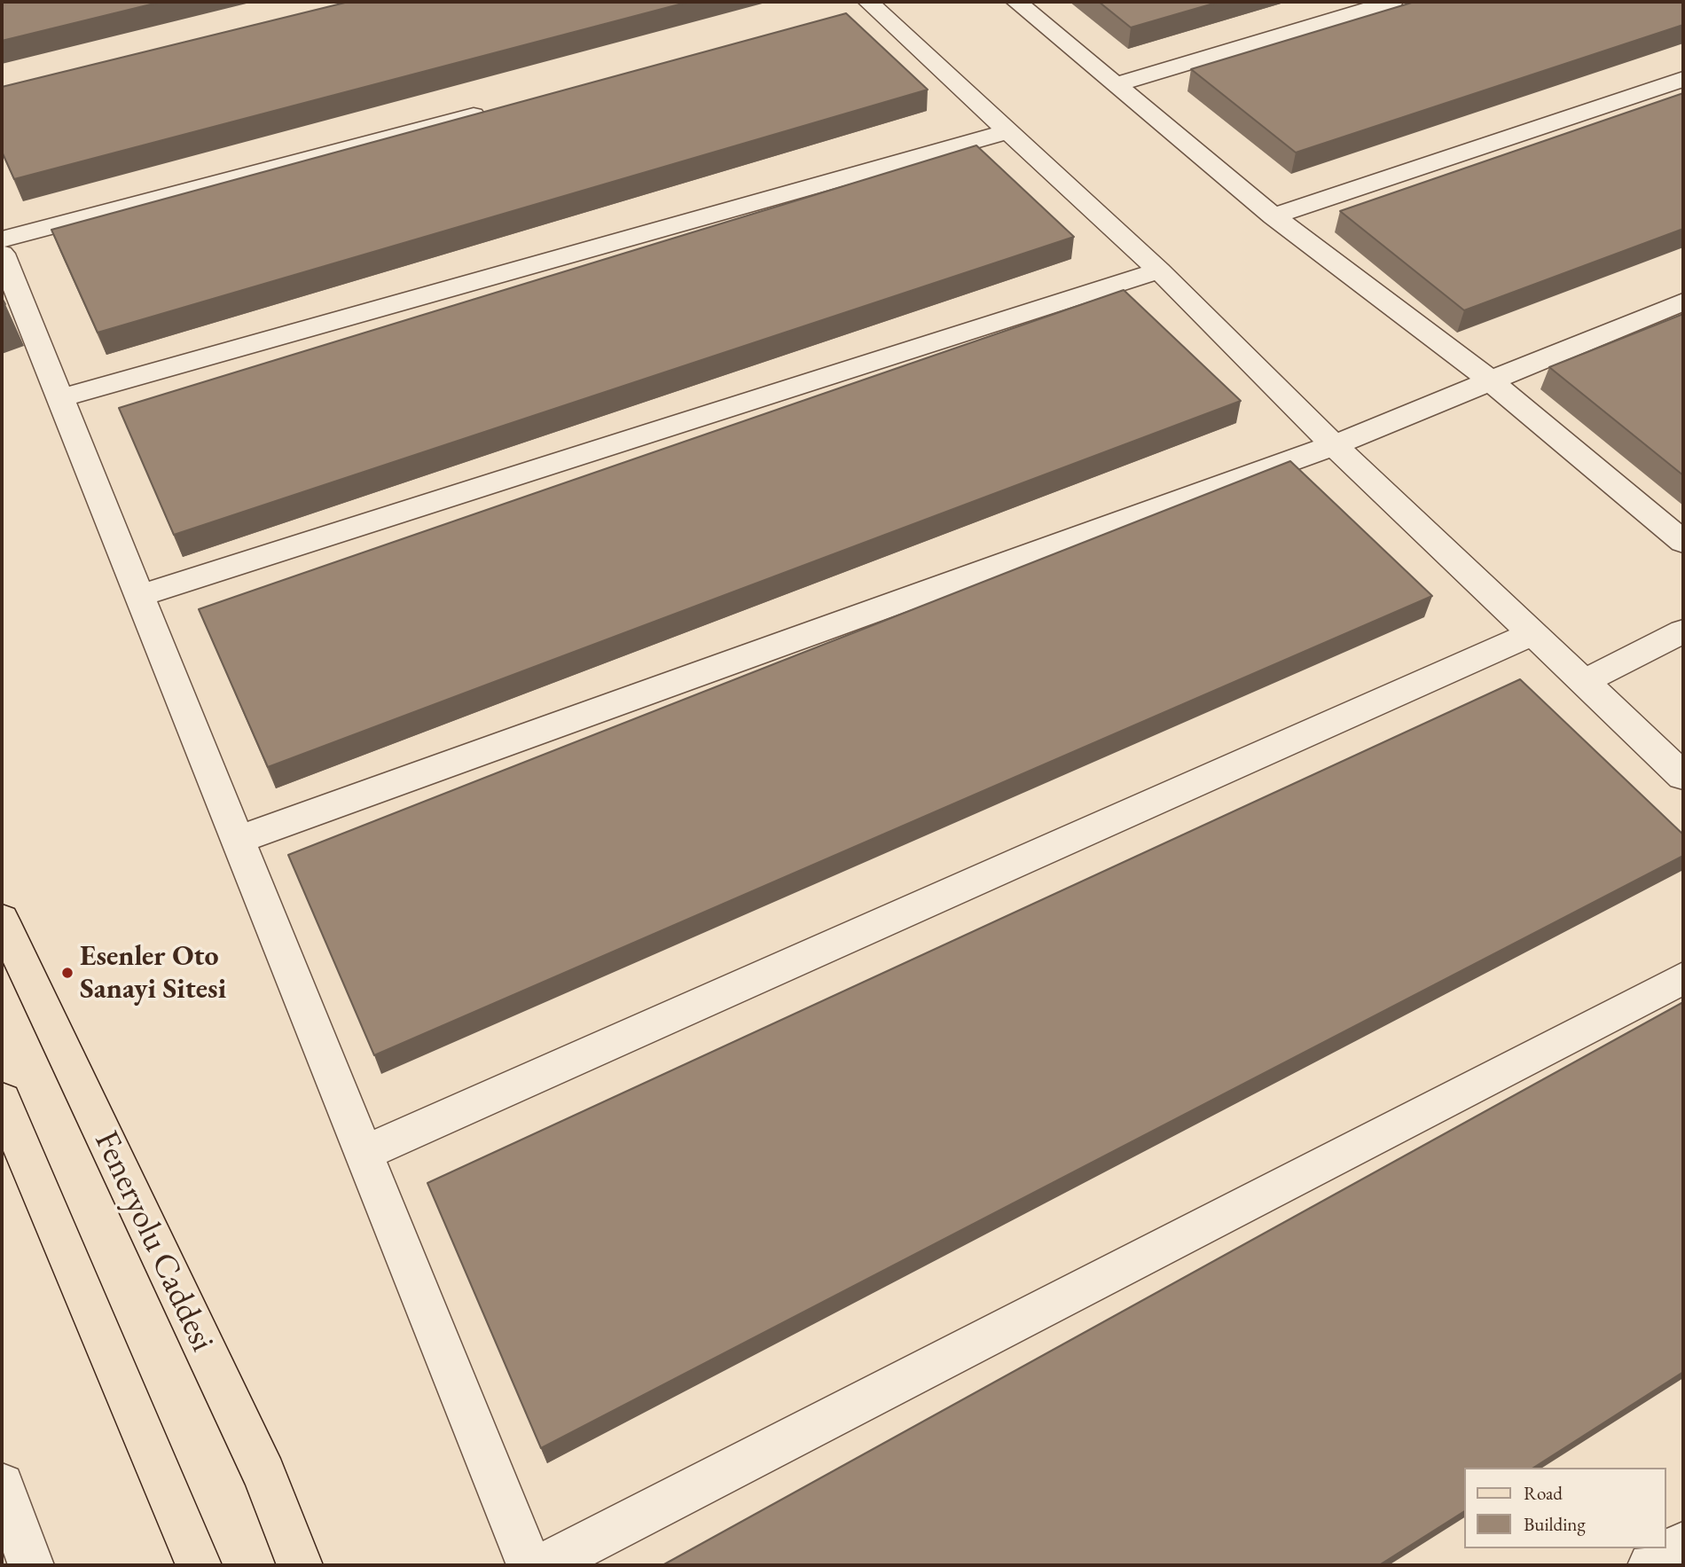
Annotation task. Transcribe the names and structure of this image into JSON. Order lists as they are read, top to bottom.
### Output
{
  "streets": {
    "main road": ["Feneryolu Caddesi"]
  },
  "places": ["Esenler Oto Sanayi Sitesi"],
  "legend": ["Road", "Building"]
}
